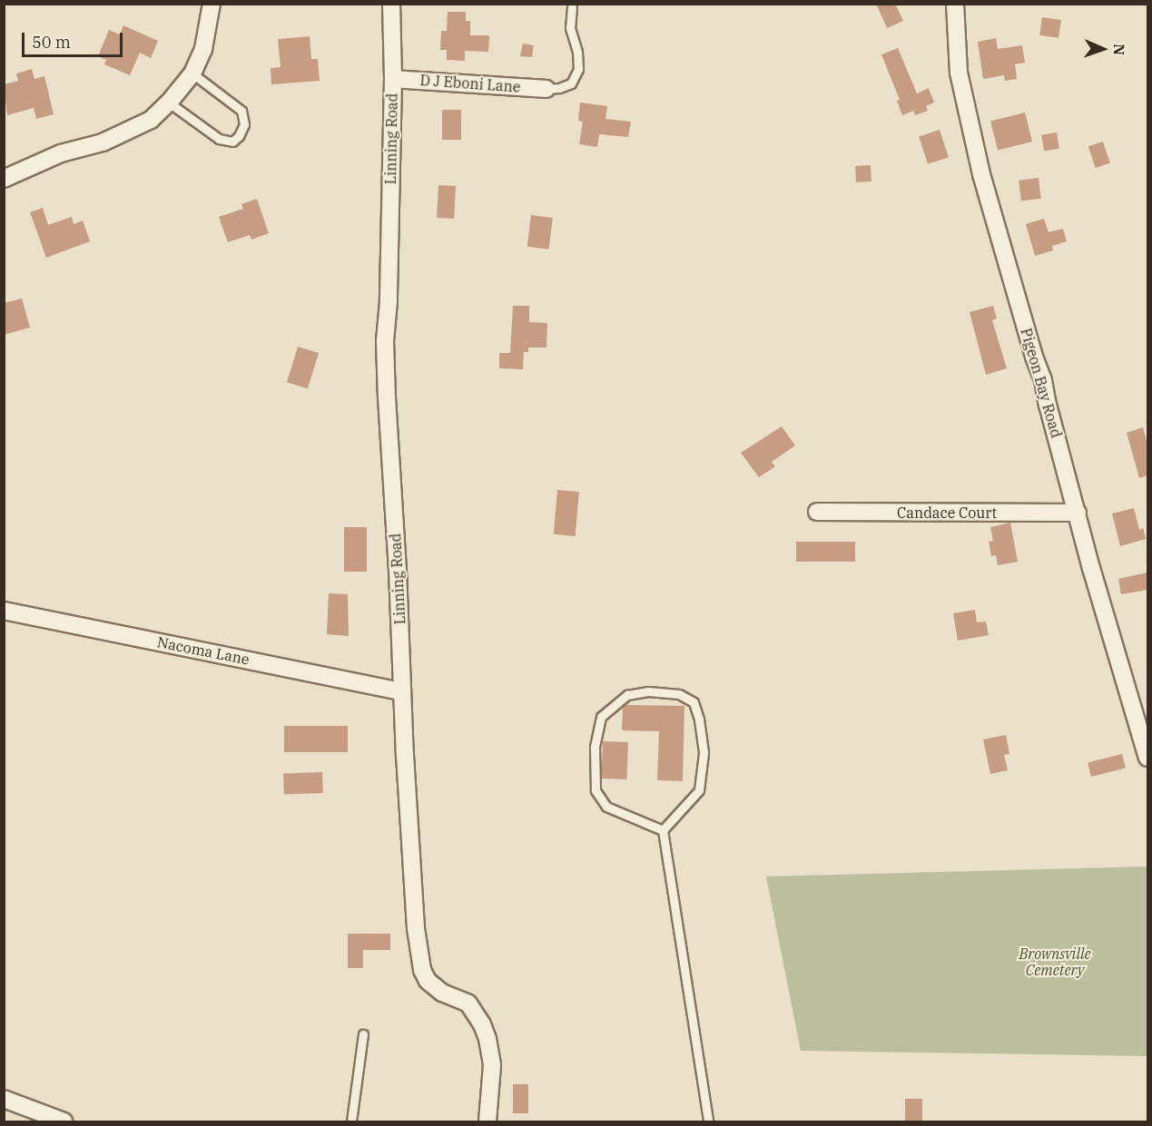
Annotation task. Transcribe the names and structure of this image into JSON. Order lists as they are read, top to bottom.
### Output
{
  "streets": {
    "street": [
      "D J Eboni Lane",
      "Linning Road",
      "Pigeon Bay Road",
      "Candace Court",
      "Nacoma Lane"
    ]
  },
  "crossings": [
    ["D J Eboni Lane", "Linning Road"],
    ["Linning Road", "Nacoma Lane"],
    ["Pigeon Bay Road", "Candace Court"]
  ],
  "parks": ["Brownsville Cemetery"],
  "scale_bar": "50 m",
  "north": "right"
}
